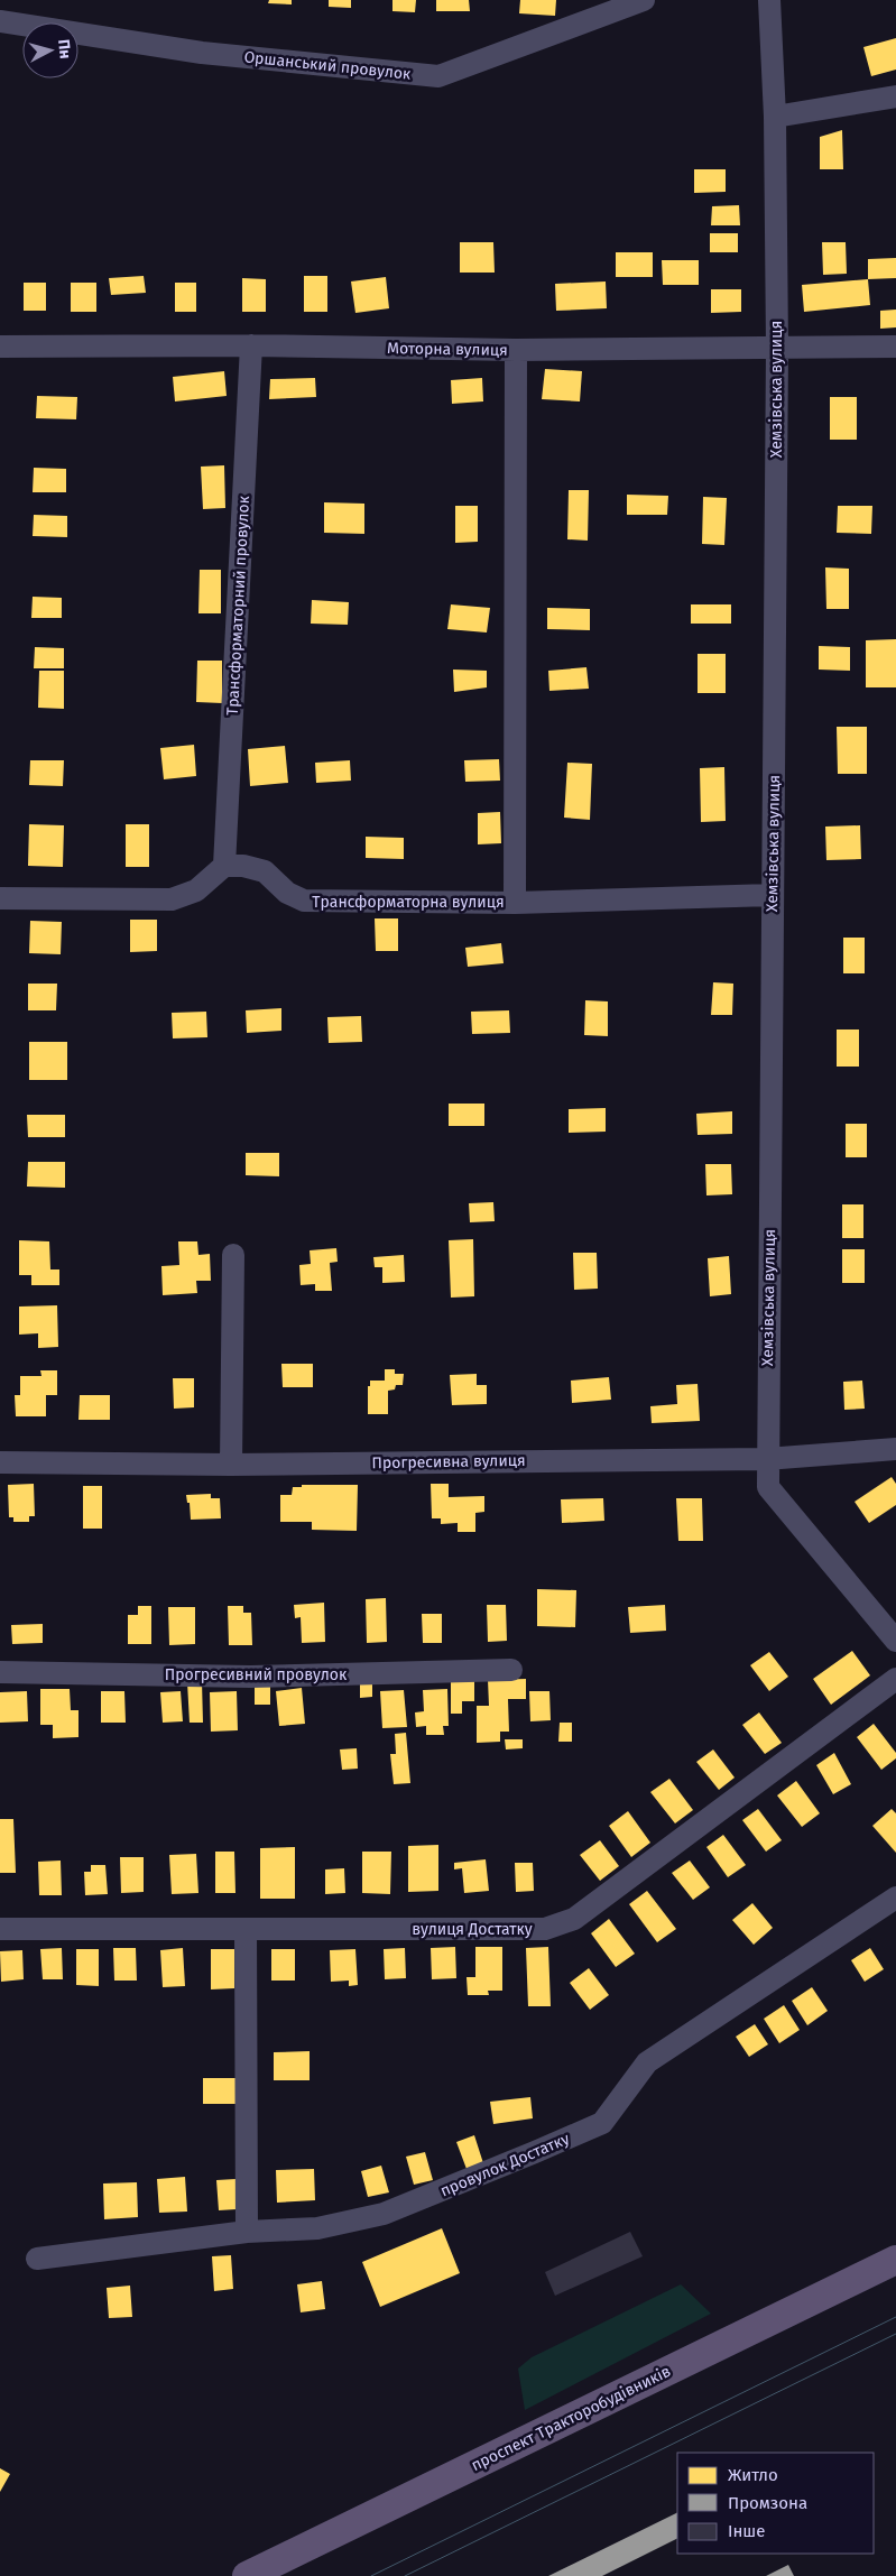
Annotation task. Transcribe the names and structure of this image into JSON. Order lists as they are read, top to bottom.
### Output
{
  "streets": {
    "main road": ["проспект Тракторобудівників"],
    "street": [
      "Оршанський провулок",
      "Моторна вулиця",
      "Хемзівська вулиця",
      "Трансформаторний провулок",
      "Трансформаторна вулиця",
      "Прогресивна вулиця",
      "Прогресивний провулок",
      "вулиця Достатку",
      "провулок Достатку"
    ]
  },
  "crossings": [
    ["Моторна вулиця", "Хемзівська вулиця"],
    ["Моторна вулиця", "Трансформаторний провулок"],
    ["Хемзівська вулиця", "Трансформаторна вулиця"],
    ["Хемзівська вулиця", "Прогресивна вулиця"],
    ["Трансформаторний провулок", "Трансформаторна вулиця"]
  ],
  "legend": ["Житло", "Промзона", "Інше"],
  "north": "right"
}
